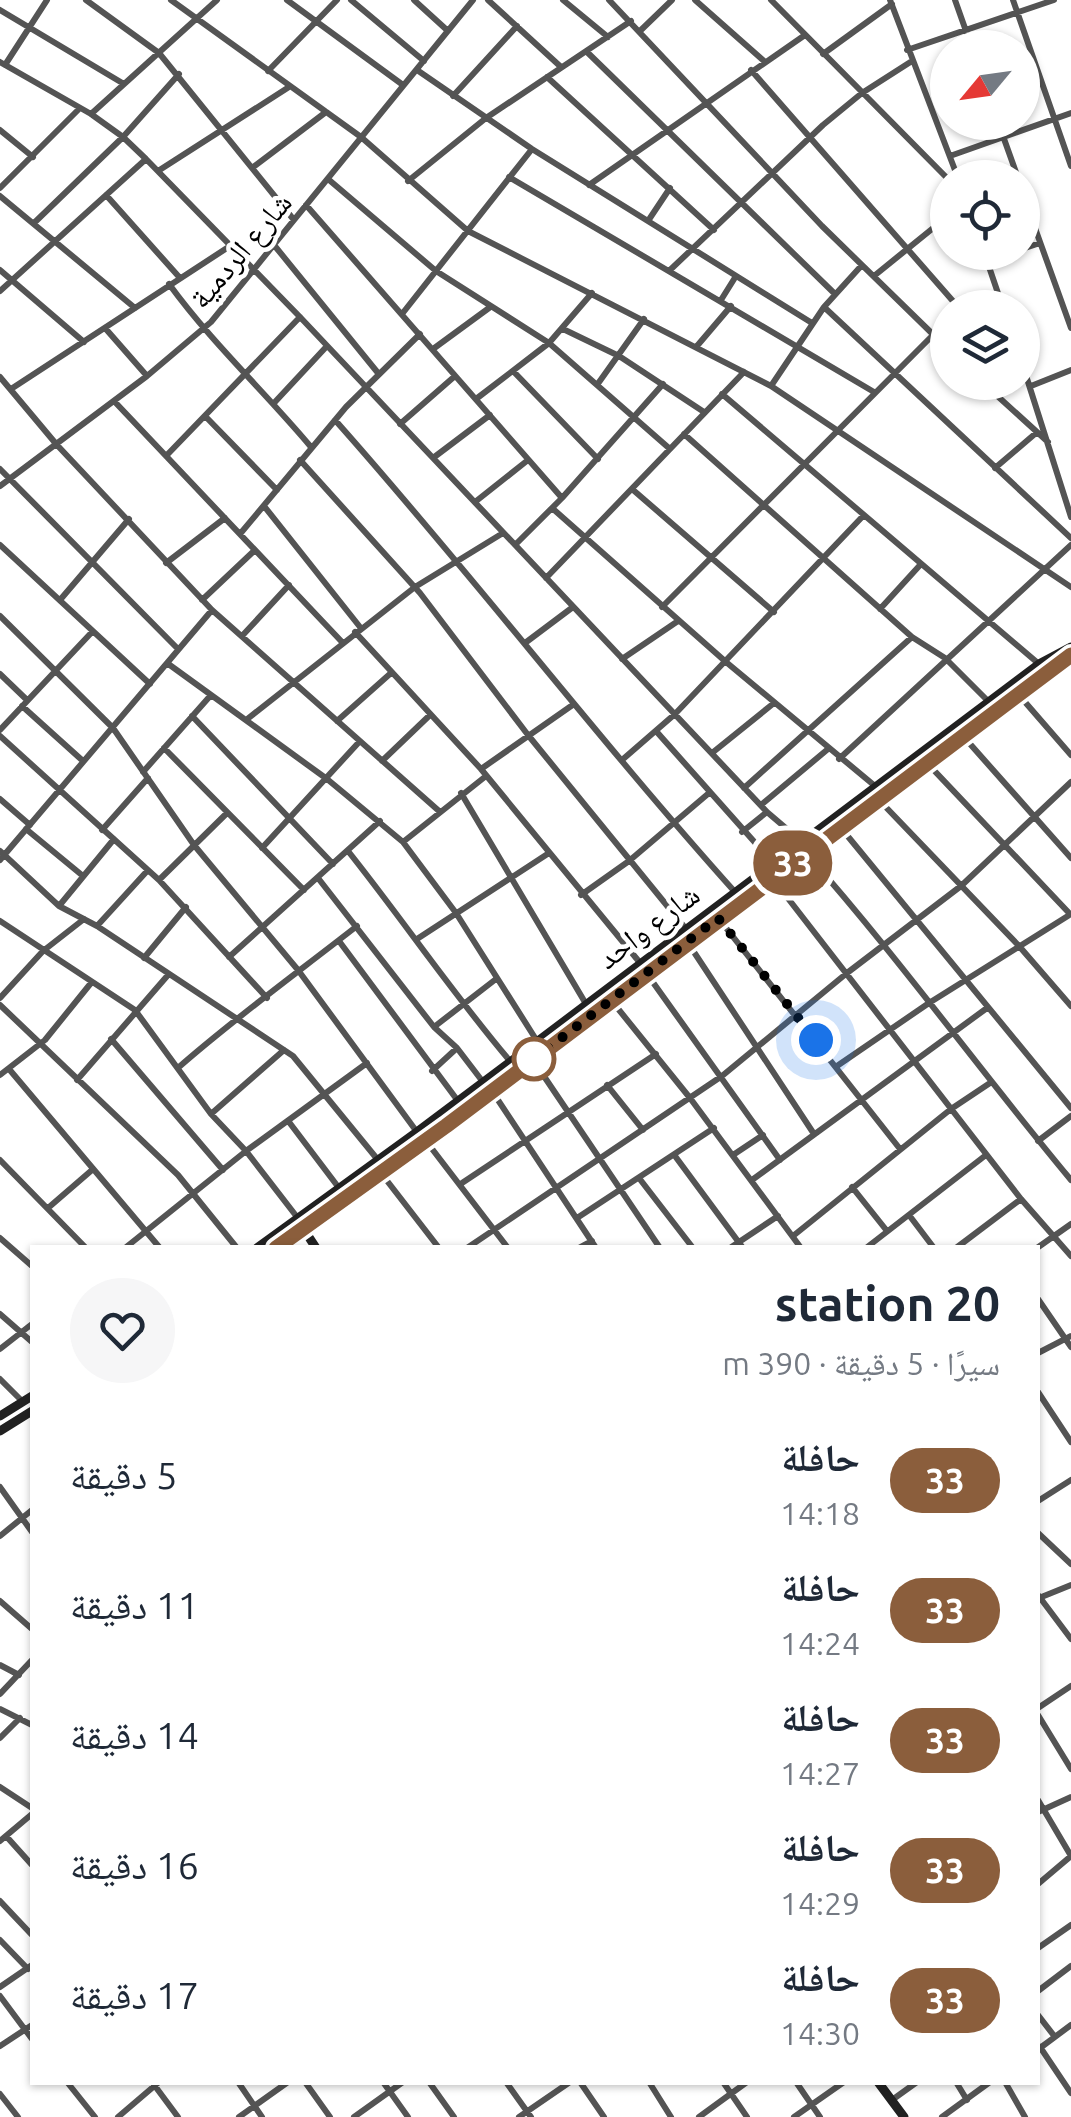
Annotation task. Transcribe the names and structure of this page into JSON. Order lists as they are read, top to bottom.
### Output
{
  "streets": {
    "street": ["شارع الردمية", "شارع واحد"]
  },
  "lines": ["bus line 33"],
  "north": "bottom left",
  "page": {
    "on_map": "33",
    "heading": ["station 20", "سيرًا · 5 دقيقة · 390 m"],
    "list": [
      {
        "mark": "33",
        "name": "حافلة",
        "note": "14:18",
        "value": "5 دقيقة"
      },
      {
        "mark": "33",
        "name": "حافلة",
        "note": "14:24",
        "value": "11 دقيقة"
      },
      {
        "mark": "33",
        "name": "حافلة",
        "note": "14:27",
        "value": "14 دقيقة"
      },
      {
        "mark": "33",
        "name": "حافلة",
        "note": "14:29",
        "value": "16 دقيقة"
      },
      {
        "mark": "33",
        "name": "حافلة",
        "note": "14:30",
        "value": "17 دقيقة"
      }
    ]
  }
}
